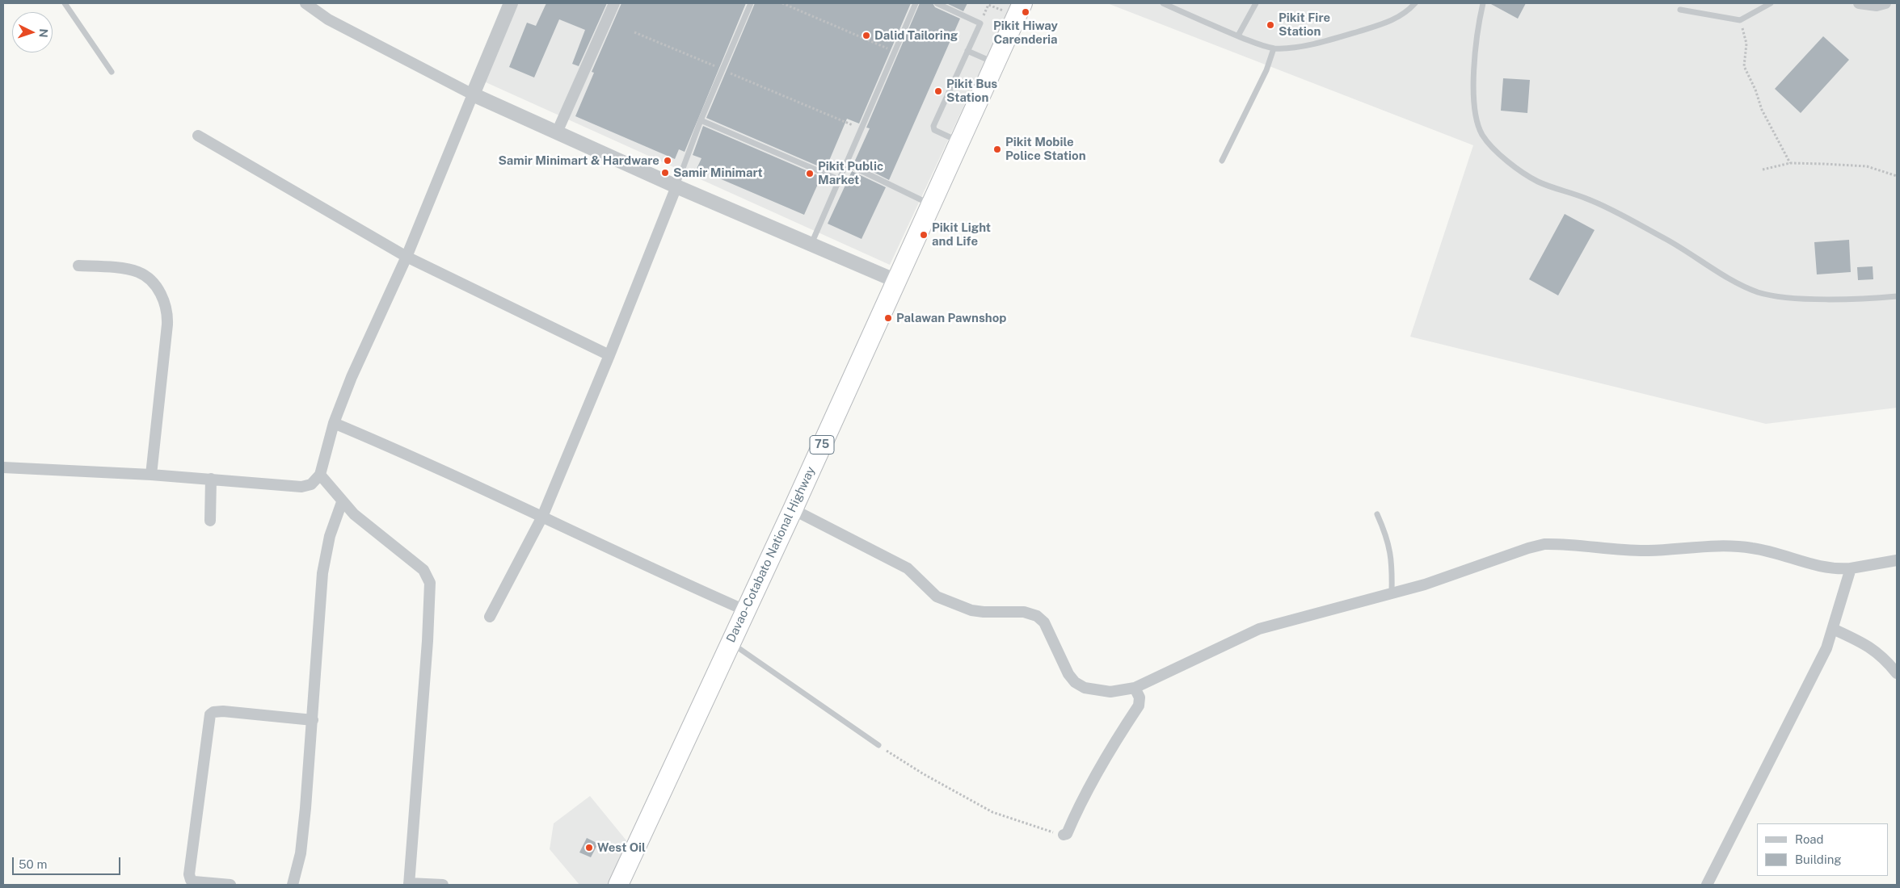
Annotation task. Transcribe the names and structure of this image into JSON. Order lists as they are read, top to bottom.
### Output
{
  "streets": {
    "highway": ["75", "Davao-Cotabato National Highway"]
  },
  "places": [
    "Pikit Hiway Carenderia",
    "Pikit Fire Station",
    "Dalid Tailoring",
    "Pikit Bus Station",
    "Pikit Mobile Police Station",
    "Samir Minimart & Hardware",
    "Samir Minimart",
    "Pikit Public Market",
    "Pikit Light and Life",
    "Palawan Pawnshop",
    "West Oil"
  ],
  "legend": ["Road", "Building"],
  "scale_bar": "50 m",
  "north": "right"
}
